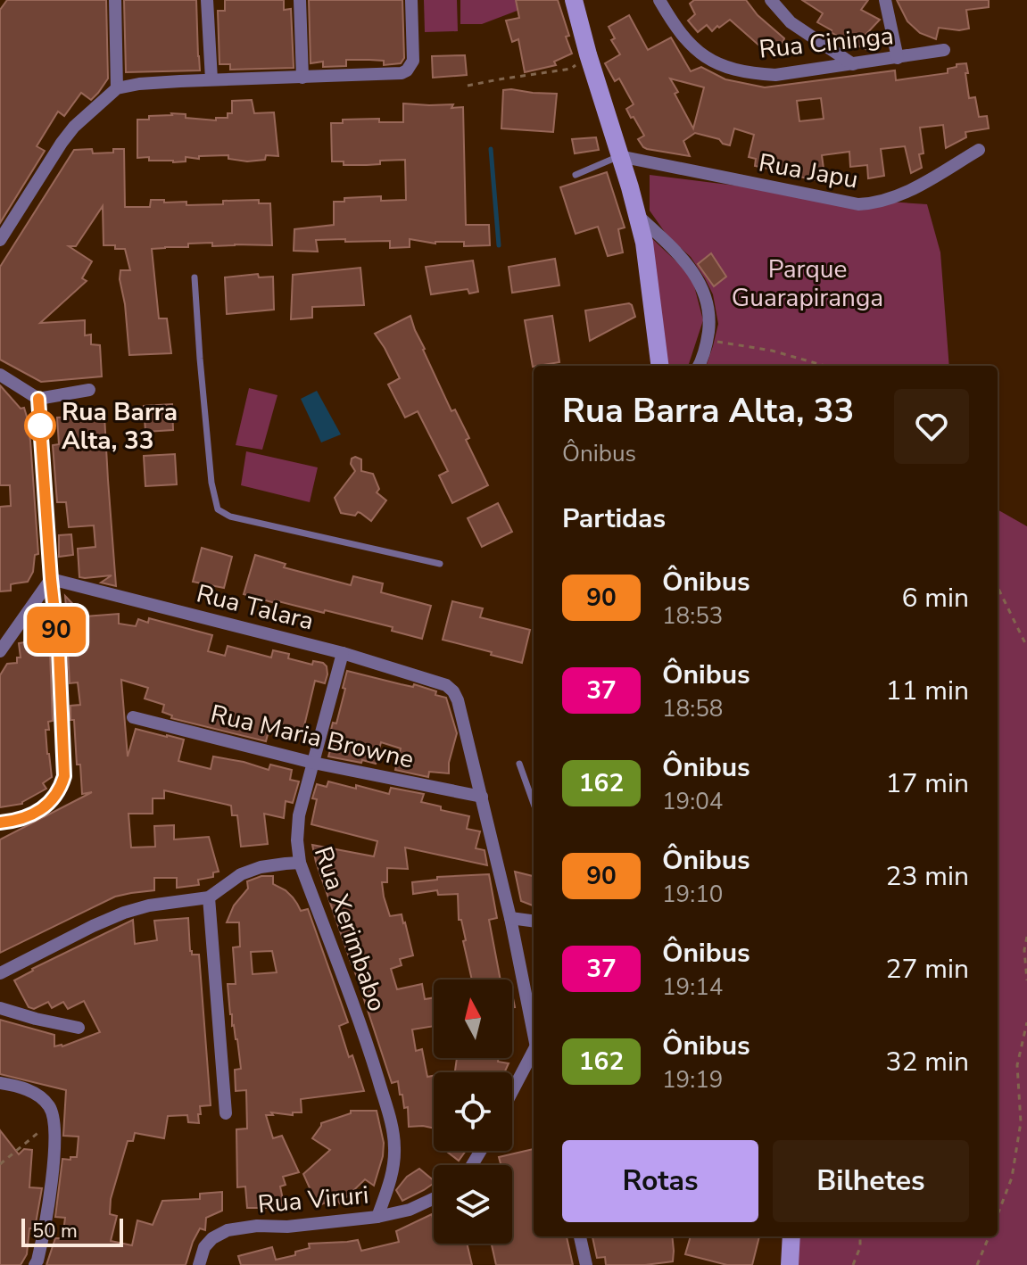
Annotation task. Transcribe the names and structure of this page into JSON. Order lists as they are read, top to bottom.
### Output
{
  "streets": {
    "street": [
      "Rua Cininga",
      "Rua Japu",
      "Rua Talara",
      "Rua Maria Browne",
      "Rua Xerimbabo",
      "Rua Viruri"
    ]
  },
  "crossings": [
    ["Rua Talara", "Rua Maria Browne"],
    ["Rua Talara", "Rua Xerimbabo"],
    ["Rua Maria Browne", "Rua Xerimbabo"],
    ["Rua Xerimbabo", "Rua Viruri"]
  ],
  "parks": ["Parque Guarapiranga"],
  "places": ["Rua Barra Alta, 33"],
  "lines": ["bus line 90"],
  "scale_bar": "50 m",
  "north": "top",
  "page": {
    "on_map": "90",
    "heading": [
      ["Rua Barra Alta, 33", "Ônibus"],
      "Partidas"
    ],
    "list": [
      {
        "mark": "90",
        "name": "Ônibus",
        "note": "18:53",
        "value": "6 min"
      },
      {
        "mark": "37",
        "name": "Ônibus",
        "note": "18:58",
        "value": "11 min"
      },
      {
        "mark": "162",
        "name": "Ônibus",
        "note": "19:04",
        "value": "17 min"
      },
      {
        "mark": "90",
        "name": "Ônibus",
        "note": "19:10",
        "value": "23 min"
      },
      {
        "mark": "37",
        "name": "Ônibus",
        "note": "19:14",
        "value": "27 min"
      },
      {
        "mark": "162",
        "name": "Ônibus",
        "note": "19:19",
        "value": "32 min"
      }
    ],
    "buttons": ["Rotas", "Bilhetes"],
    "scale": "50 m"
  }
}
